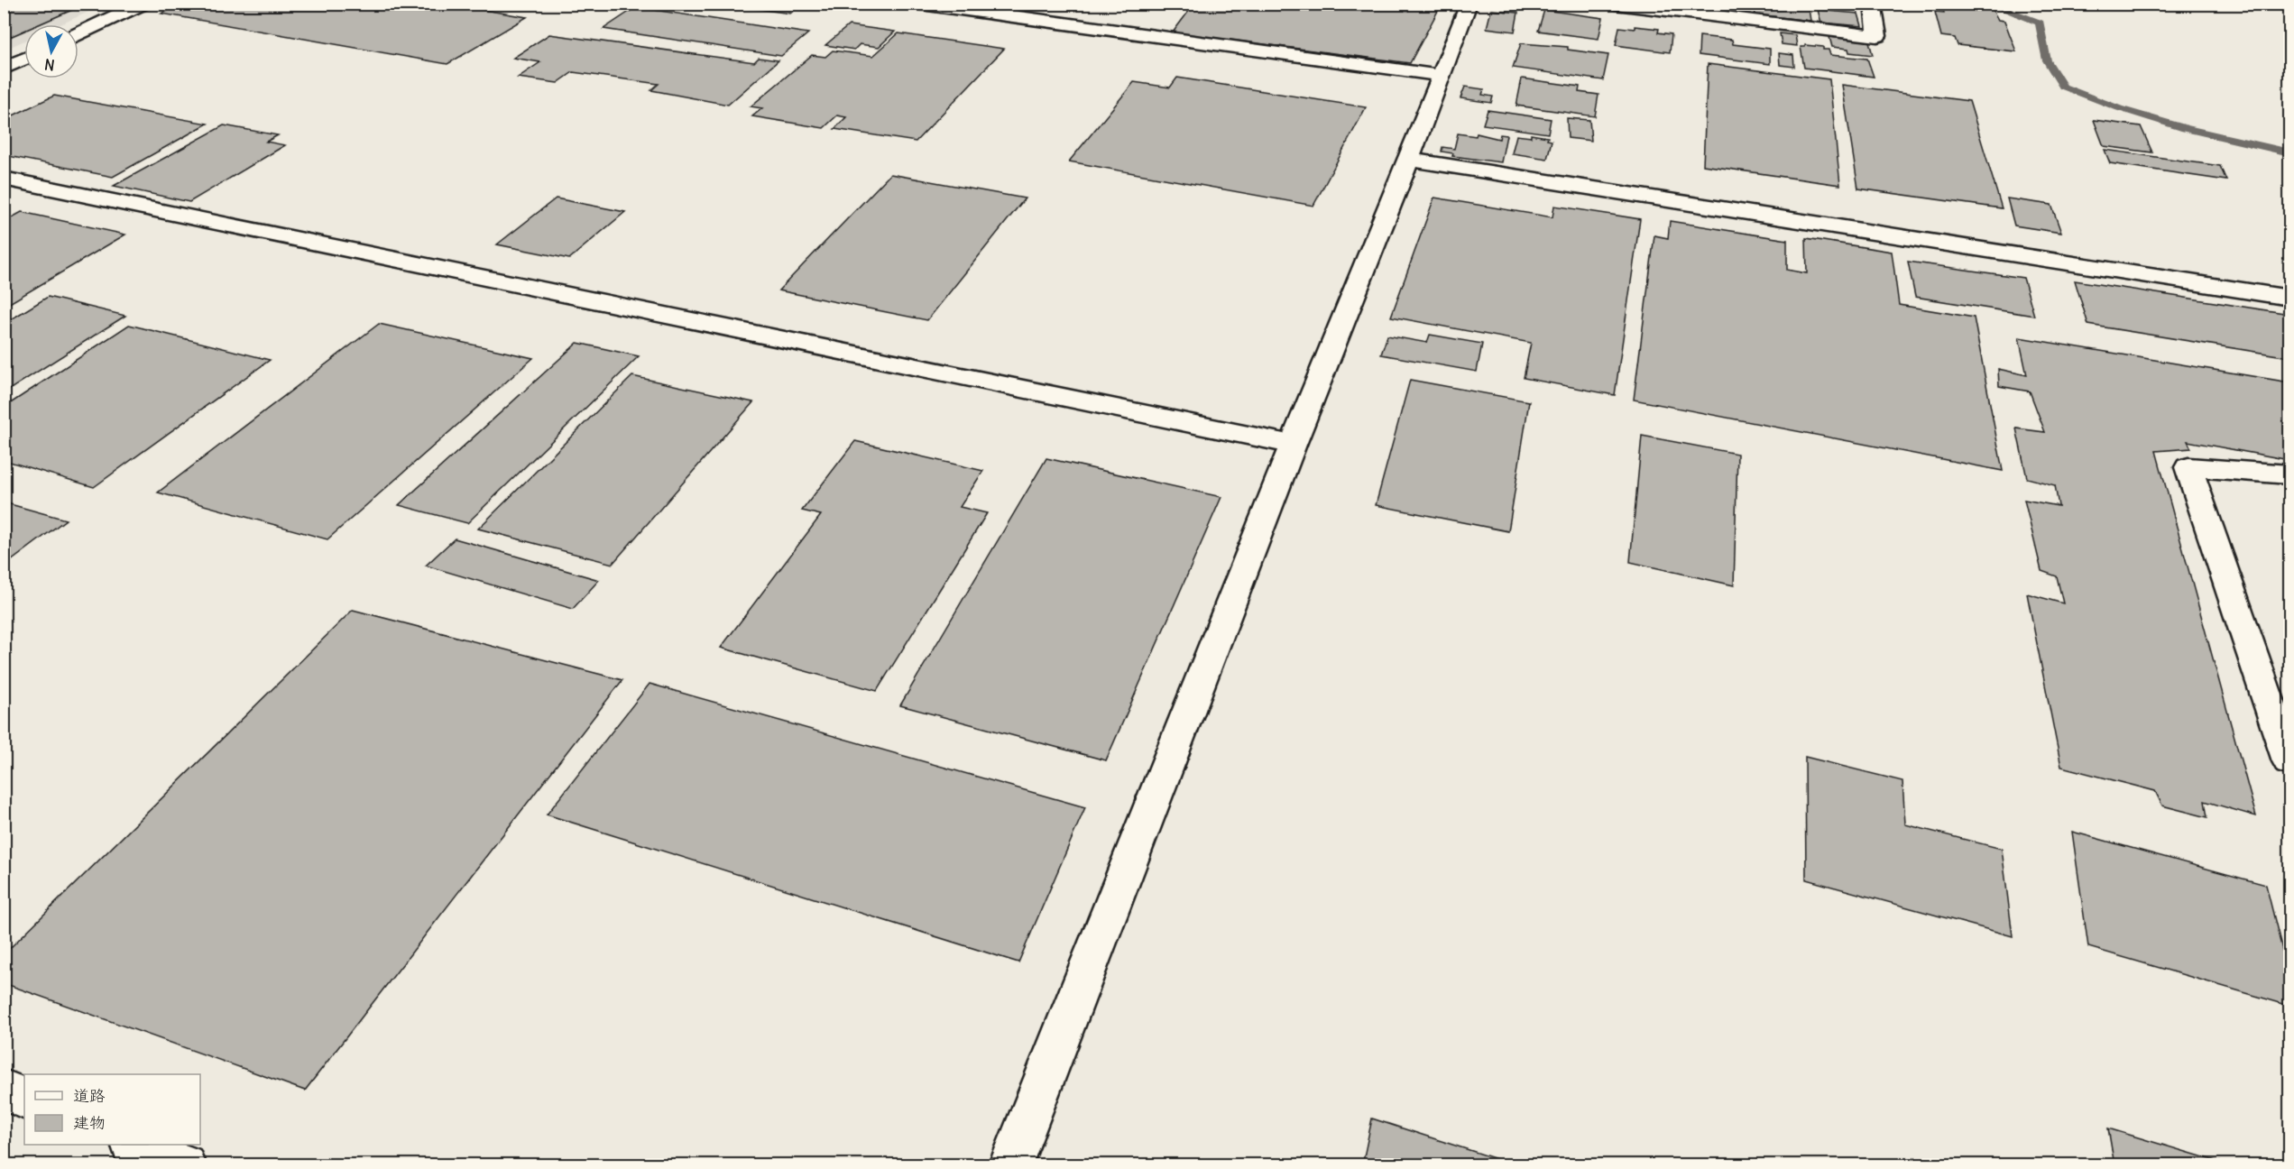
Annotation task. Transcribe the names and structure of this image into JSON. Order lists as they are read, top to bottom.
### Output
{
  "legend": ["道路", "建物"],
  "north": "bottom"
}
